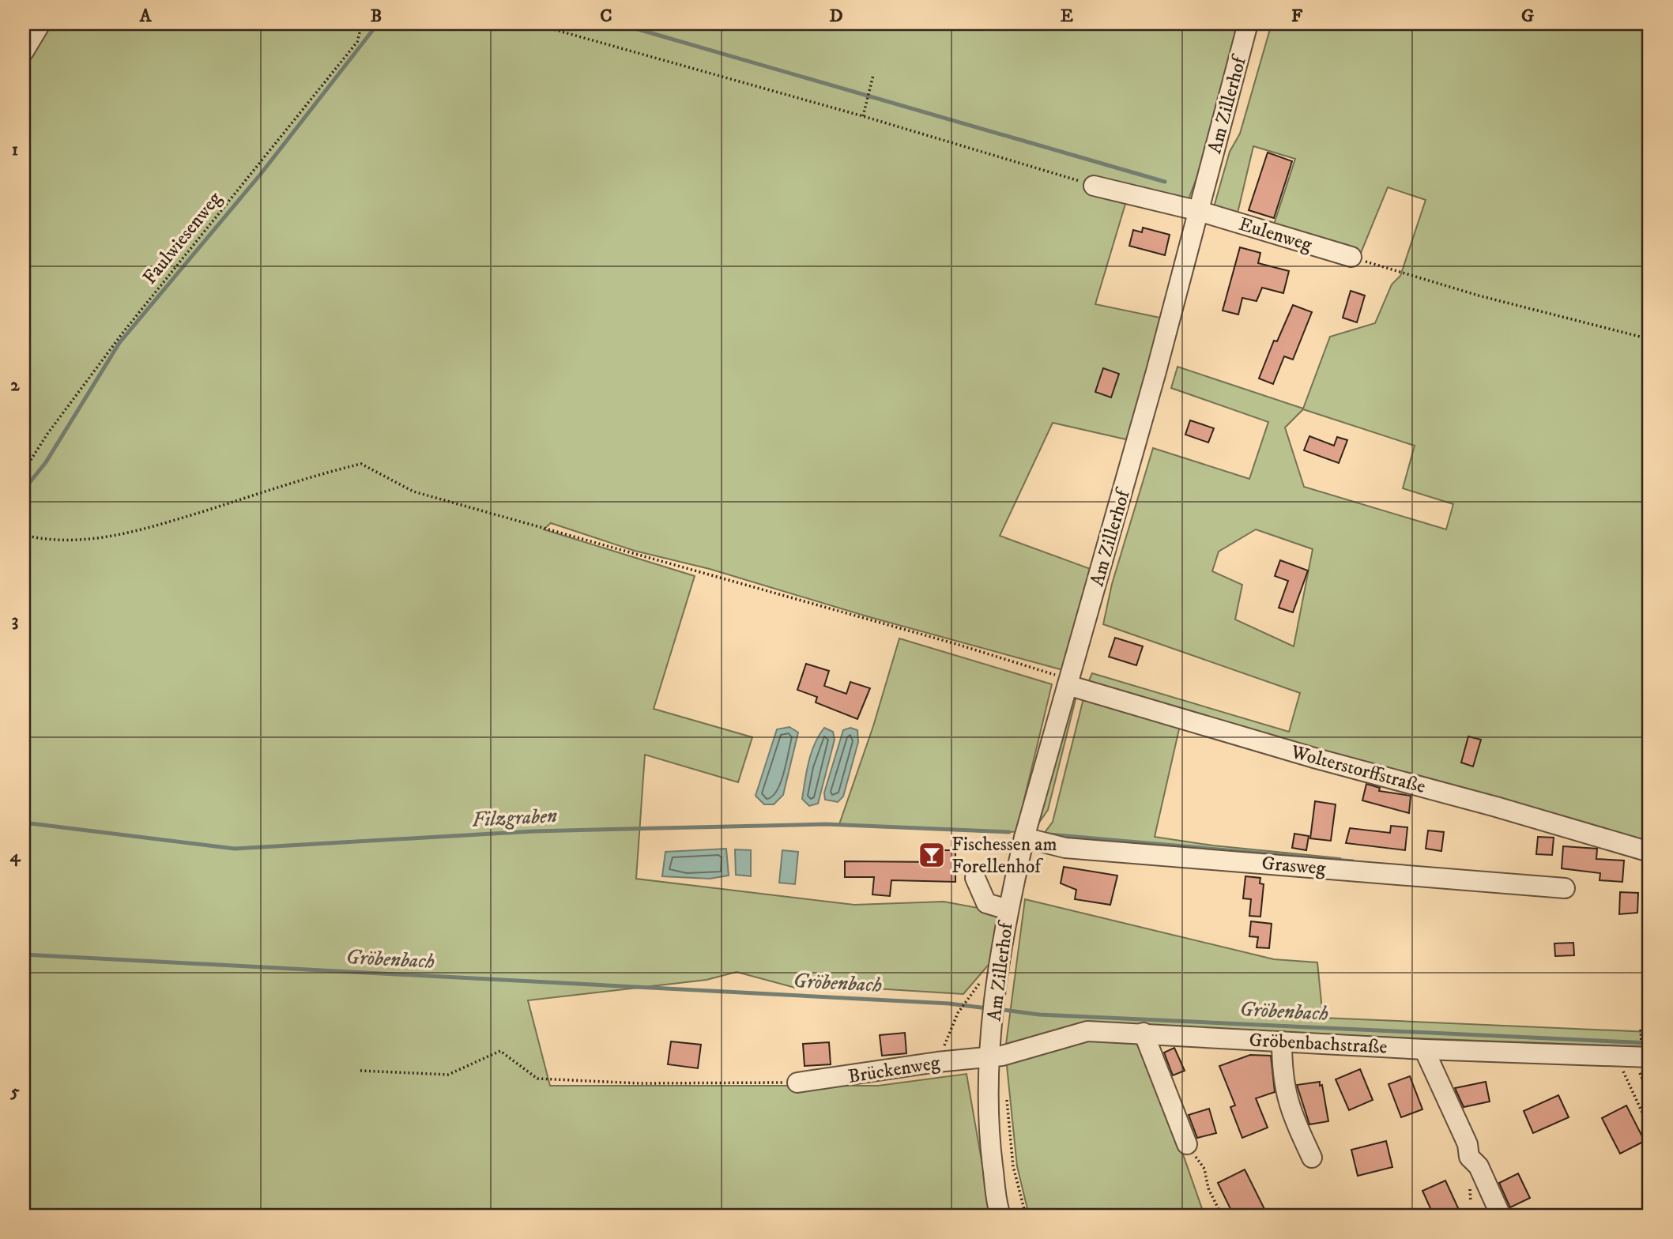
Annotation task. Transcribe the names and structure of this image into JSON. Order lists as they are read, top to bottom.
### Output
{
  "streets": {
    "street": [
      "Am Zillerhof",
      "Eulenweg",
      "Wolterstorffstraße",
      "Grasweg",
      "Gröbenbachstraße",
      "Brückenweg"
    ],
    "path": ["Faulwiesenweg"]
  },
  "crossings": [
    ["Am Zillerhof", "Eulenweg"],
    ["Am Zillerhof", "Wolterstorffstraße"],
    ["Am Zillerhof", "Grasweg"],
    ["Am Zillerhof", "Gröbenbachstraße"],
    ["Am Zillerhof", "Brückenweg"],
    ["Gröbenbachstraße", "Brückenweg"]
  ],
  "water": ["Filzgraben", "Gröbenbach"],
  "places": {
    "bar": ["Fischessen am Forellenhof"]
  },
  "grid": {
    "columns": [
      "A",
      "B",
      "C",
      "D",
      "E",
      "F",
      "G"
    ],
    "rows": [
      "1",
      "2",
      "3",
      "4",
      "5"
    ]
  }
}
